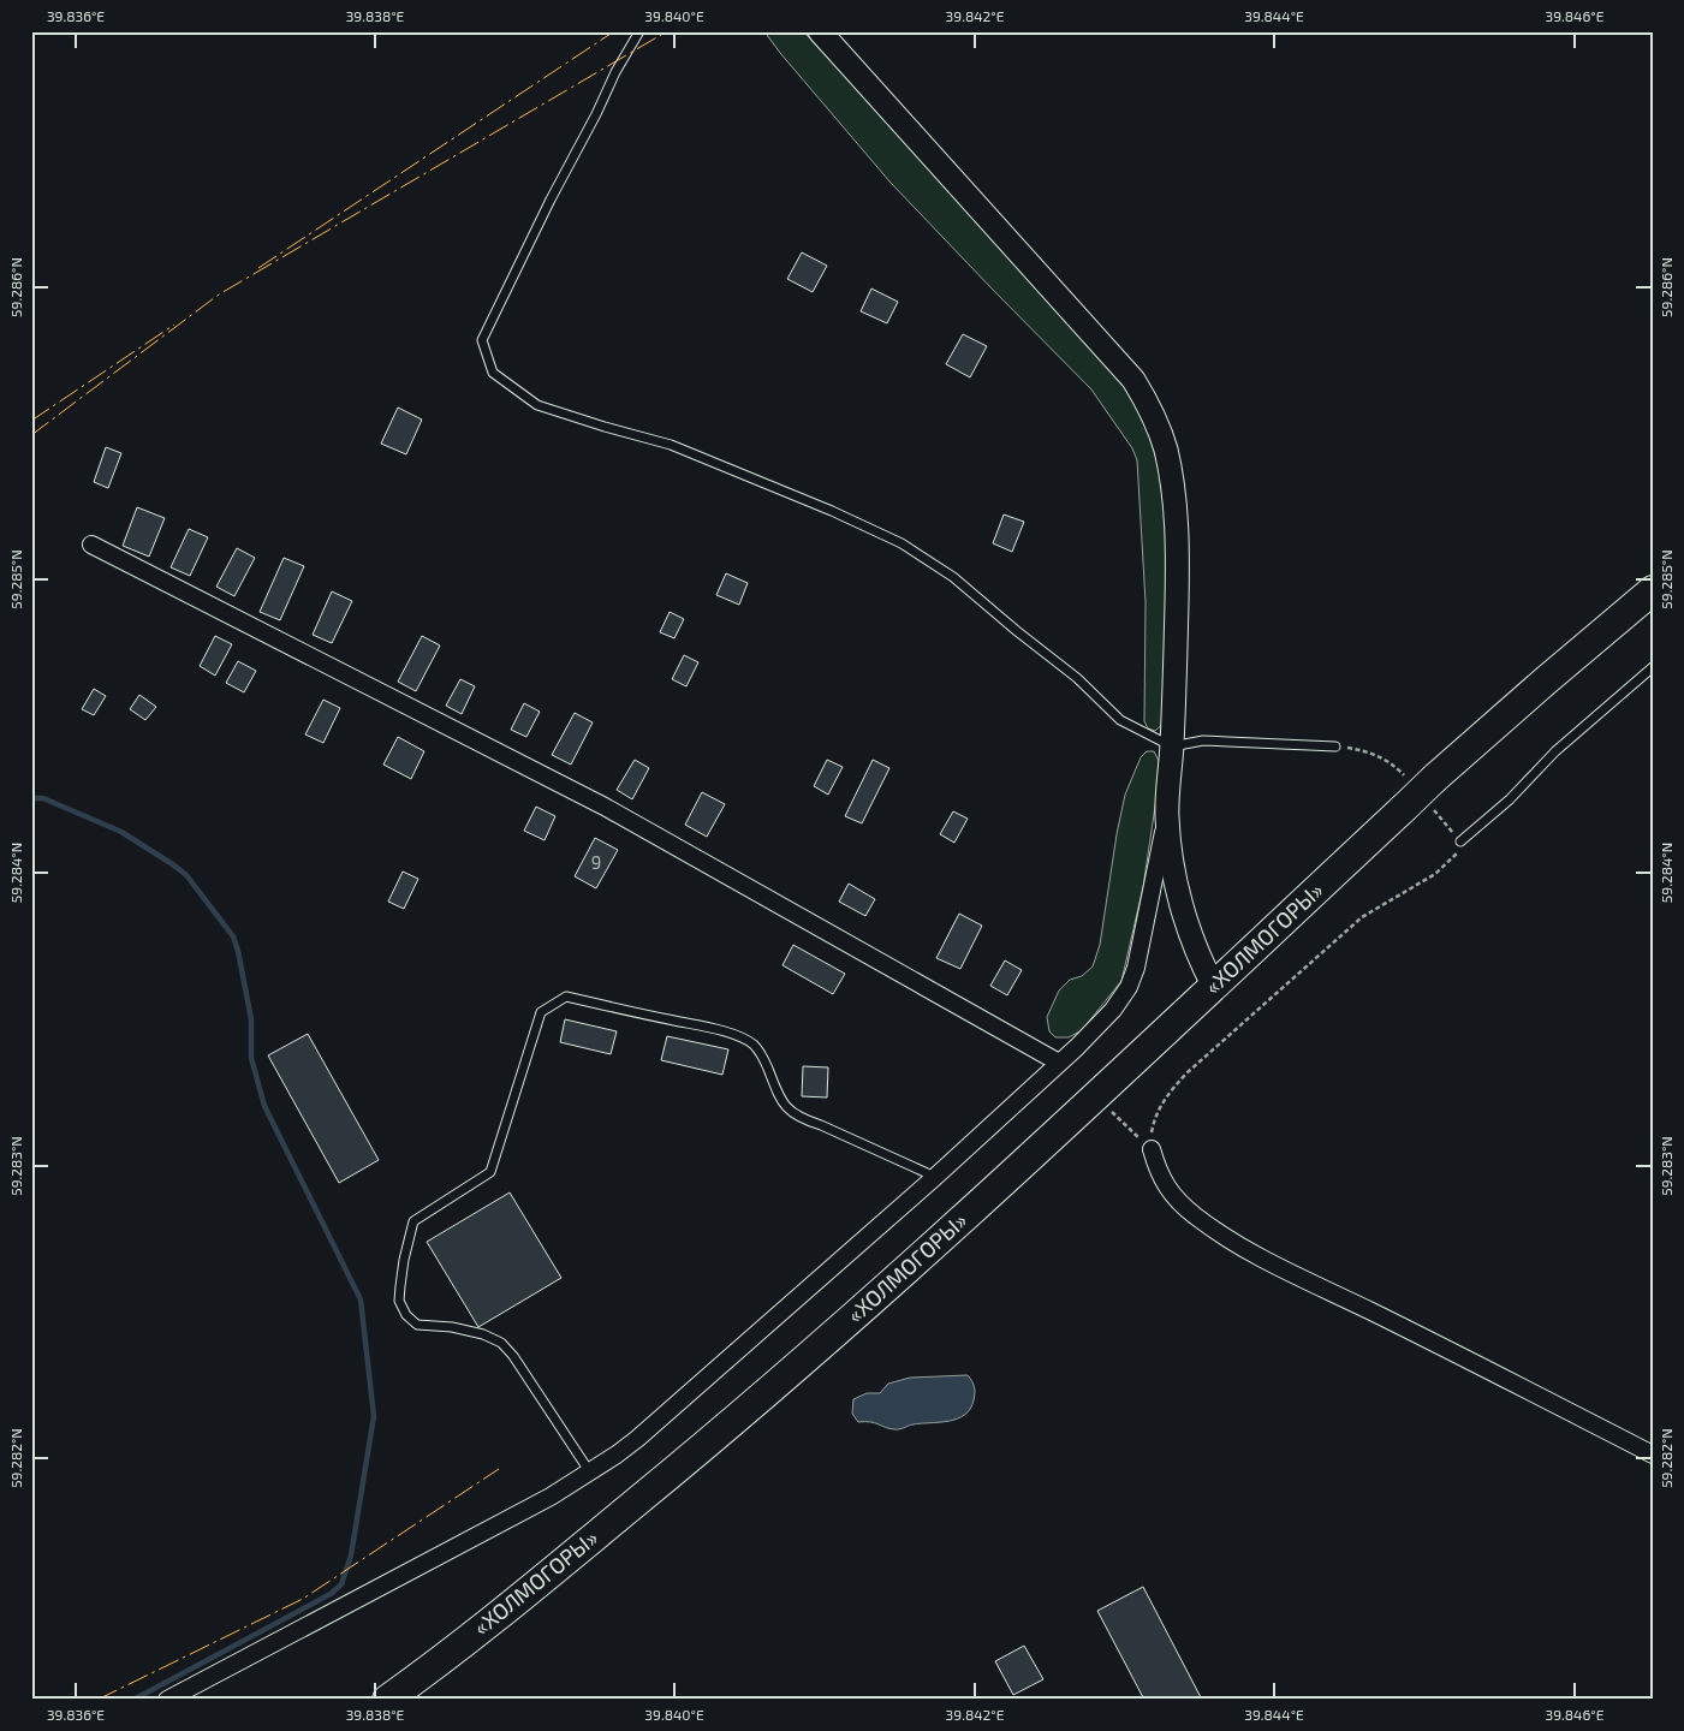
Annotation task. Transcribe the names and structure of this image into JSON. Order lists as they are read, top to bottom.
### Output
{
  "streets": {
    "highway": ["«ХОЛМОГОРЫ»"]
  },
  "house_numbers": ["9"],
  "coordinates": [
    "39.836°E",
    "39.838°E",
    "39.840°E",
    "39.842°E",
    "39.844°E",
    "39.846°E",
    "59.286°N",
    "59.285°N",
    "59.284°N",
    "59.283°N",
    "59.282°N"
  ]
}
